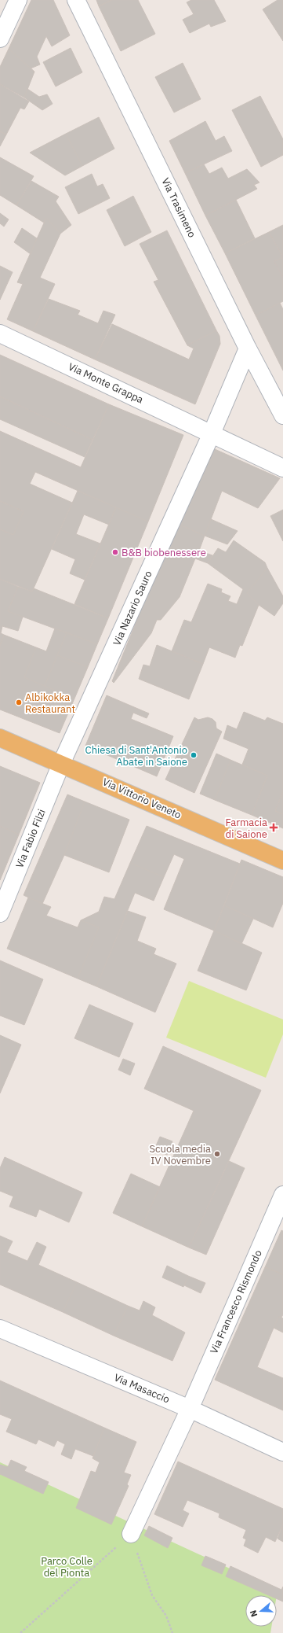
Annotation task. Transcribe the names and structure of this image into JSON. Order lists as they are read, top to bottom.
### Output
{
  "streets": {
    "main road": ["Via Vittorio Veneto"],
    "street": [
      "Via Trasimeno",
      "Via Monte Grappa",
      "Via Nazario Sauro",
      "Via Fabio Filzi",
      "Via Francesco Rismondo",
      "Via Masaccio"
    ]
  },
  "crossings": [
    ["Via Trasimeno", "Via Nazario Sauro"],
    ["Via Monte Grappa", "Via Nazario Sauro"],
    ["Via Nazario Sauro", "Via Vittorio Veneto"],
    ["Via Nazario Sauro", "Via Fabio Filzi"],
    ["Via Vittorio Veneto", "Via Fabio Filzi"],
    ["Via Francesco Rismondo", "Via Masaccio"]
  ],
  "parks": ["Parco Colle del Pionta"],
  "places": {
    "other": [
      "B&B biobenessere",
      "Albikokka Restaurant",
      "Chiesa di Sant'Antonio Abate in Saione",
      "Scuola media IV Novembre"
    ],
    "health": ["Farmacia di Saione"]
  },
  "north": "left"
}
